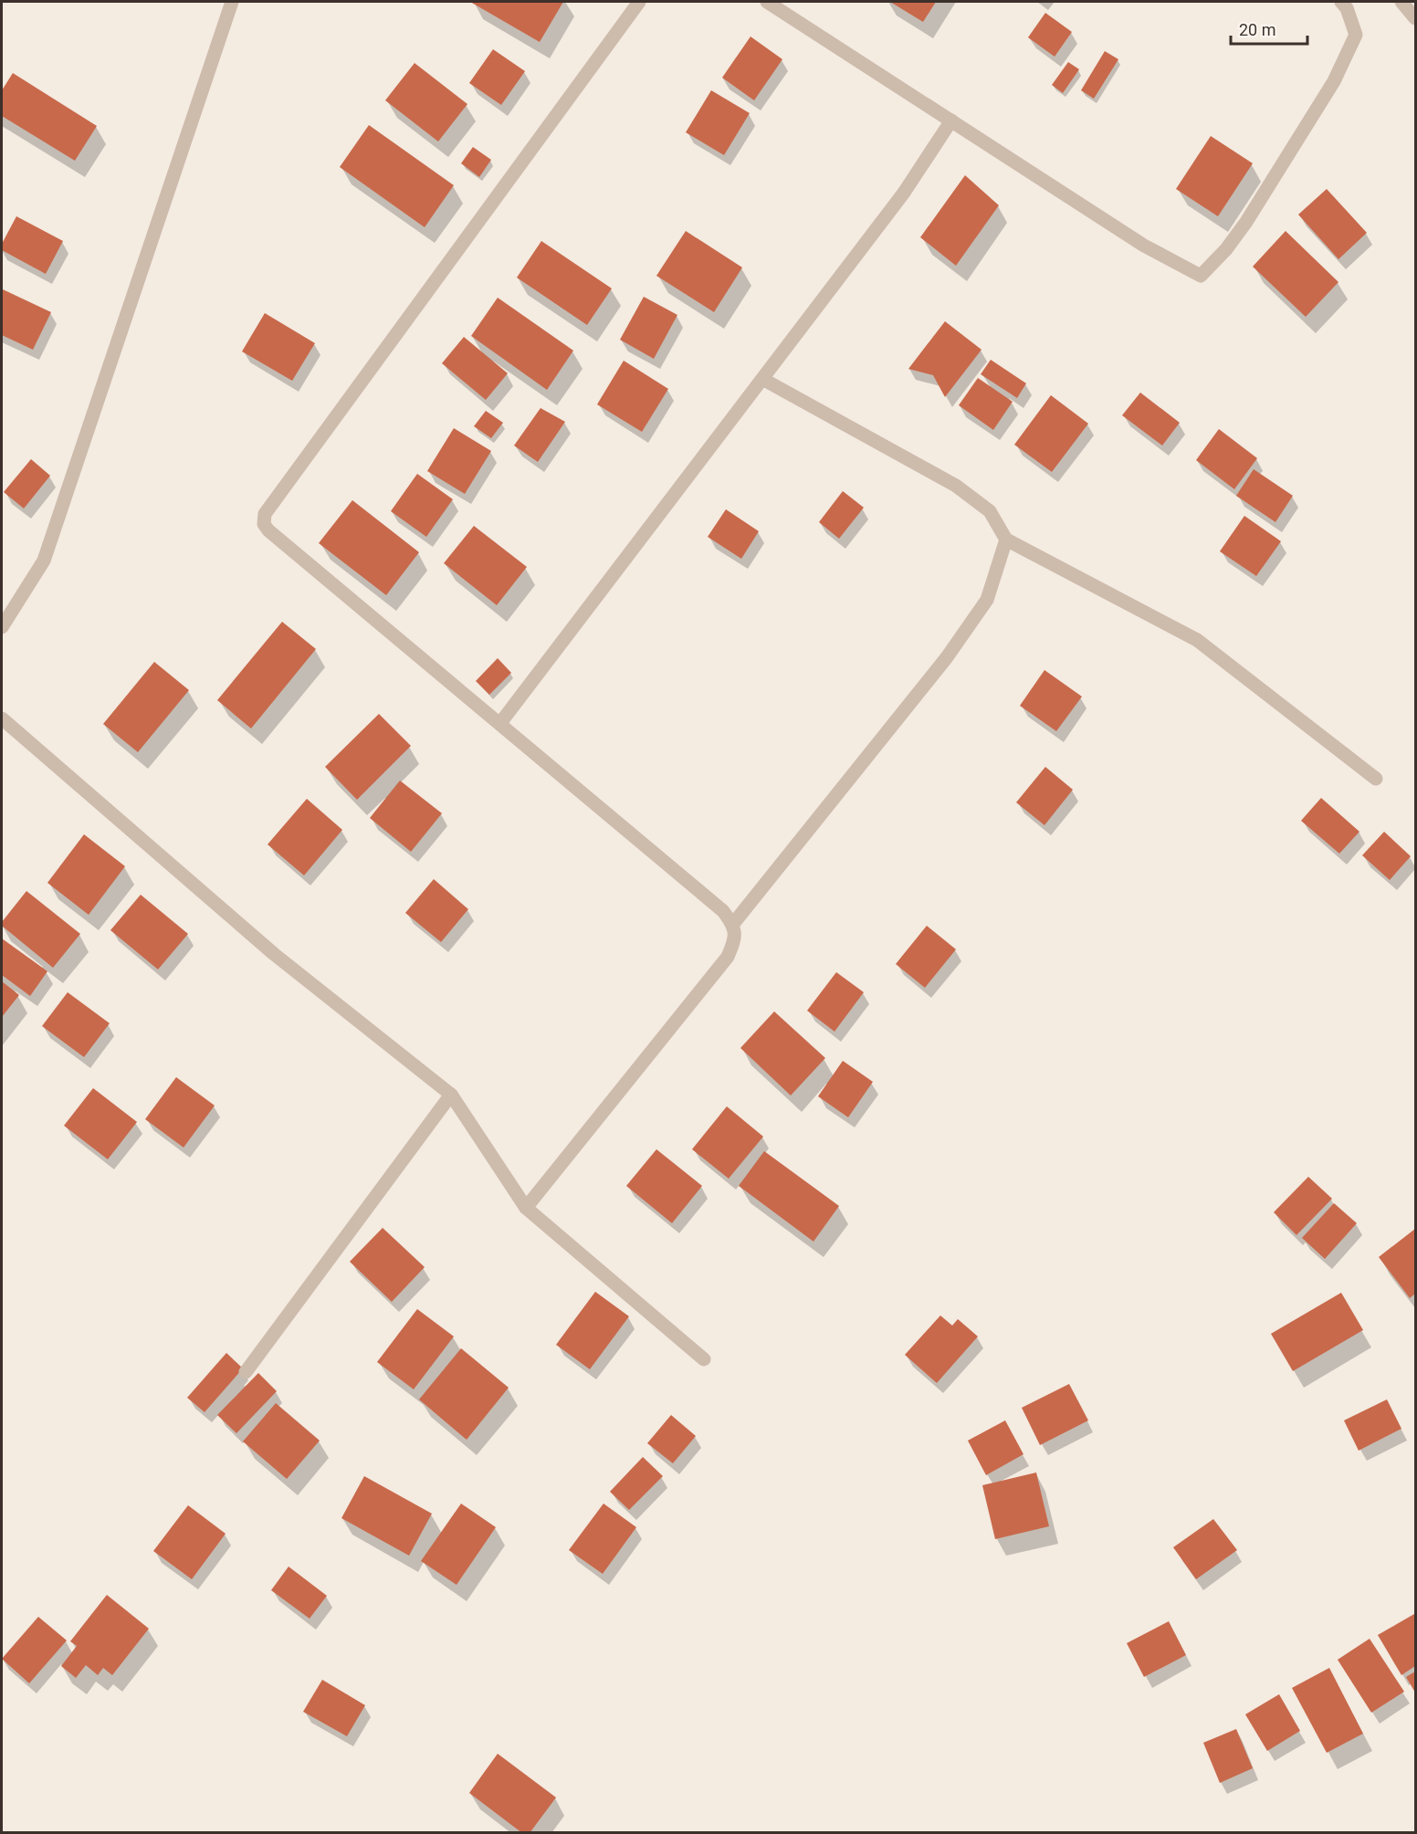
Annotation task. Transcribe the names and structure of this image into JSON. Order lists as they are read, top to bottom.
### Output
{
  "scale_bar": "20 m"
}
